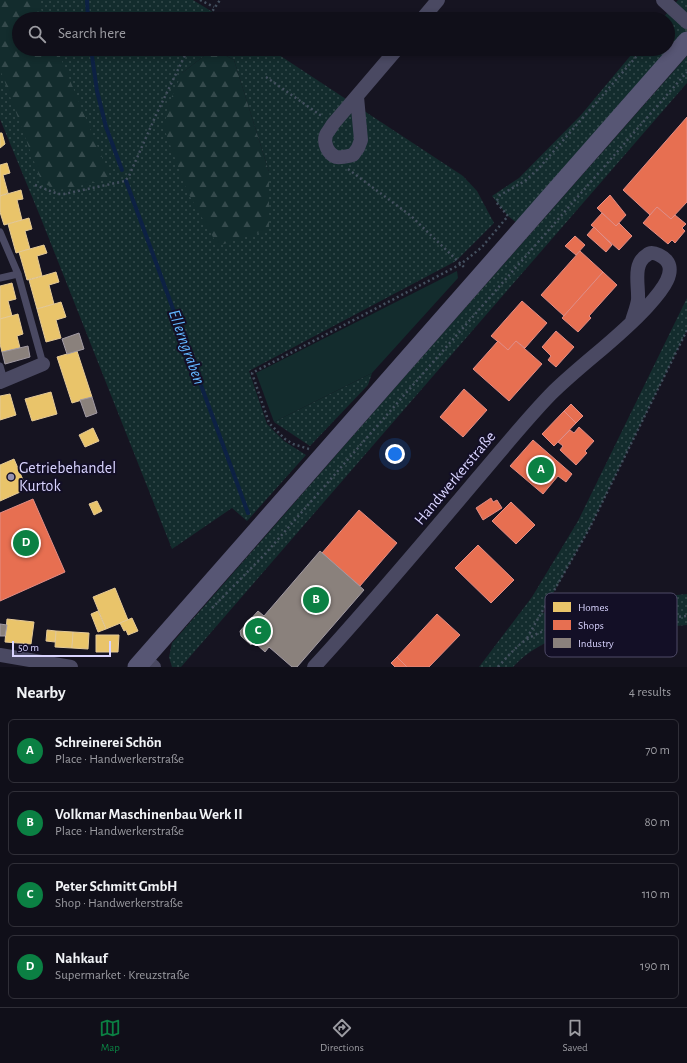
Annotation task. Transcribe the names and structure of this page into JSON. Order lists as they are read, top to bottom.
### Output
{
  "streets": {
    "street": ["Handwerkerstraße"]
  },
  "water": ["Ellerngraben"],
  "places": ["Getriebehandel Kurtok"],
  "legend": ["Homes", "Shops", "Industry"],
  "scale_bar": "50 m",
  "page": {
    "search": "Search here",
    "pins": [
      "A",
      "D",
      "B",
      "C"
    ],
    "scale": "50 m",
    "heading": ["Nearby", "4 results"],
    "list": [
      {
        "mark": "A",
        "name": "Schreinerei Schön",
        "note": "Place · Handwerkerstraße",
        "value": "70 m"
      },
      {
        "mark": "B",
        "name": "Volkmar Maschinenbau Werk II",
        "note": "Place · Handwerkerstraße",
        "value": "80 m"
      },
      {
        "mark": "C",
        "name": "Peter Schmitt GmbH",
        "note": "Shop · Handwerkerstraße",
        "value": "110 m"
      },
      {
        "mark": "D",
        "name": "Nahkauf",
        "note": "Supermarket · Kreuzstraße",
        "value": "190 m"
      }
    ],
    "nav": ["Map", "Directions", "Saved"]
  }
}
